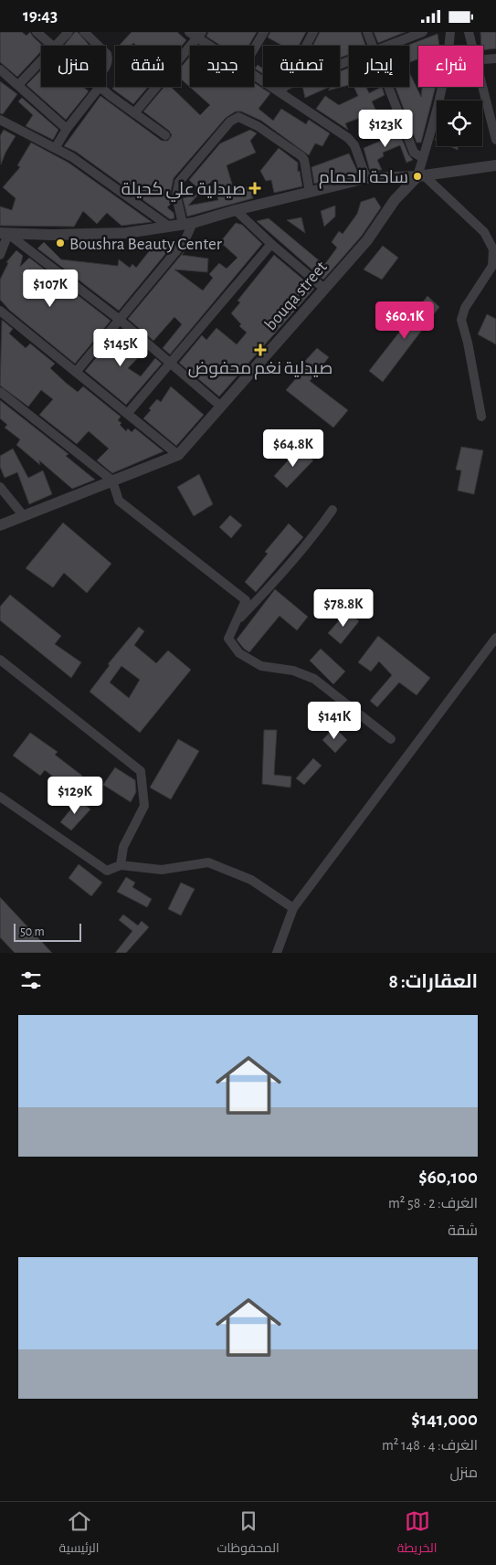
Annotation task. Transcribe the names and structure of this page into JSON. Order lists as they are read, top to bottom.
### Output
{
  "streets": {
    "street": ["bouqa street"]
  },
  "places": {
    "other": ["ساحة الحمام", "Boushra Beauty Center"],
    "health": ["صيدلية علي كحيلة", "صيدلية نغم محفوض"]
  },
  "scale_bar": "50 m",
  "page": {
    "status": "19:43",
    "chip": [
      "شراء",
      "إيجار",
      "تصفية",
      "جديد",
      "شقة",
      "منزل"
    ],
    "price": [
      "$123K",
      "$107K",
      "$60.1K",
      "$145K",
      "$64.8K",
      "$78.8K",
      "$141K",
      "$129K"
    ],
    "scale": "50 m",
    "heading": "العقارات: 8",
    "list": [
      {
        "name": "$60,100",
        "note": "الغرف: 2 · 58 m² · شقة"
      },
      {
        "name": "$141,000",
        "note": "الغرف: 4 · 148 m² · منزل"
      }
    ],
    "tabs": ["الخريطة", "المحفوظات", "الرئيسية"]
  }
}
